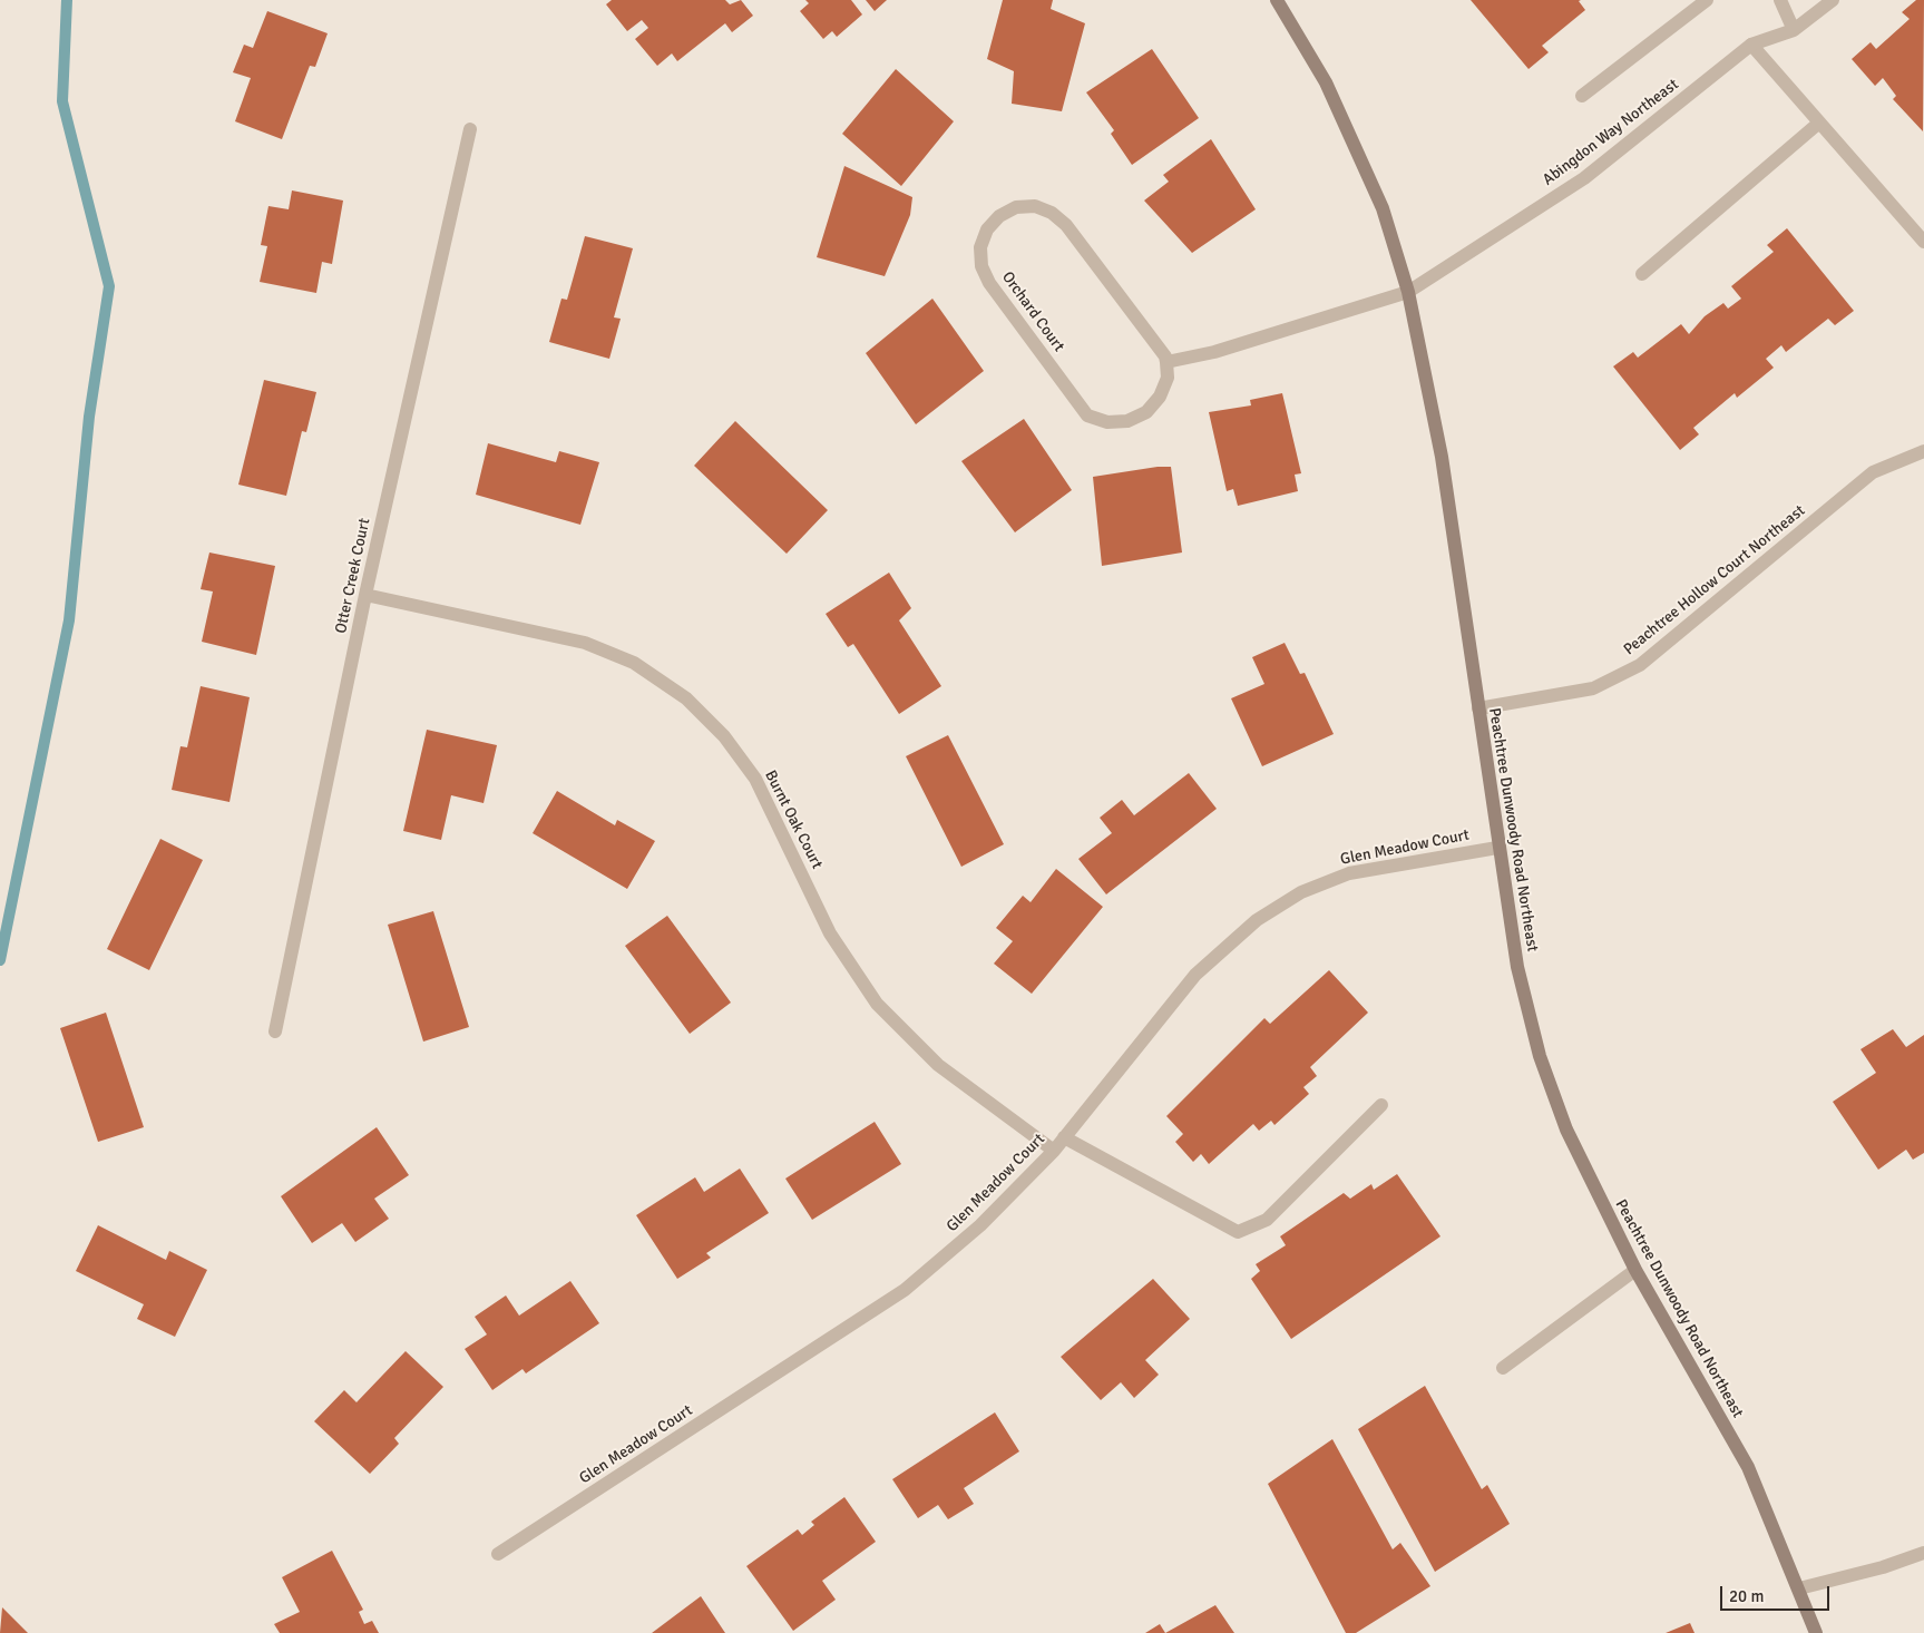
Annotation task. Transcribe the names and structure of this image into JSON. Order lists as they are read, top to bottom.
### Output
{
  "streets": {
    "street": [
      "Abingdon Way Northeast",
      "Orchard Court",
      "Otter Creek Court",
      "Peachtree Hollow Court Northeast",
      "Burnt Oak Court",
      "Peachtree Dunwoody Road Northeast",
      "Glen Meadow Court"
    ]
  },
  "crossings": [
    ["Abingdon Way Northeast", "Peachtree Dunwoody Road Northeast"],
    ["Otter Creek Court", "Burnt Oak Court"],
    ["Peachtree Hollow Court Northeast", "Peachtree Dunwoody Road Northeast"],
    ["Burnt Oak Court", "Glen Meadow Court"],
    ["Peachtree Dunwoody Road Northeast", "Glen Meadow Court"]
  ],
  "scale_bar": "20 m"
}
